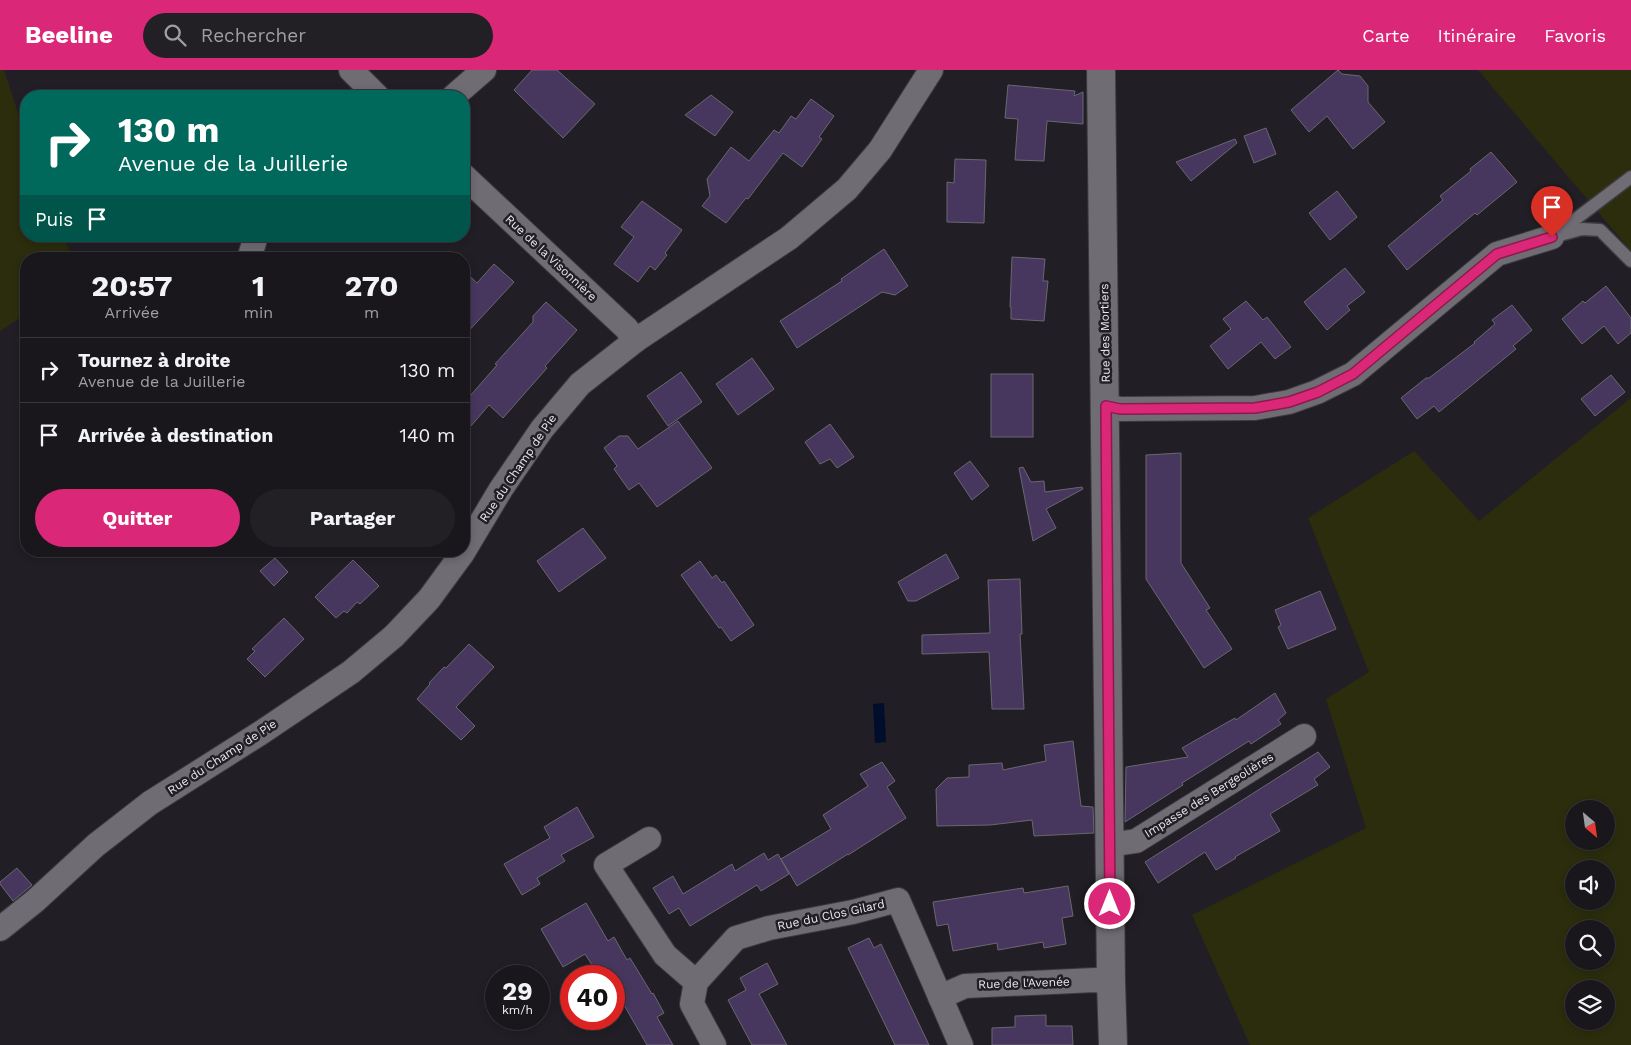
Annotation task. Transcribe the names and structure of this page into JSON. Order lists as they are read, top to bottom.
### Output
{
  "streets": {
    "street": [
      "Rue de la Visonnière",
      "Rue des Mortiers",
      "Rue du Champ de Pie",
      "Impasse des Bergeolières",
      "Rue du Clos Gilard",
      "Rue de l'Avenée"
    ]
  },
  "crossings": [
    ["Rue de la Visonnière", "Rue du Champ de Pie"],
    ["Rue des Mortiers", "Impasse des Bergeolières"],
    ["Rue des Mortiers", "Rue de l'Avenée"],
    ["Rue du Clos Gilard", "Rue de l'Avenée"]
  ],
  "north": "bottom right",
  "page": {
    "header": "Beeline",
    "search": "Rechercher",
    "nav": ["Carte", "Itinéraire", "Favoris"],
    "turn": ["130 m", "Avenue de la Juillerie"],
    "then": "Puis",
    "eta": [
      "20:57",
      "Arrivée",
      "1",
      "min",
      "270",
      "m"
    ],
    "list": [
      {
        "name": "Tournez à droite",
        "note": "Avenue de la Juillerie",
        "value": "130 m"
      },
      {
        "name": "Arrivée à destination",
        "value": "140 m"
      }
    ],
    "buttons": ["Quitter", "Partager"],
    "speed": "29 km/h",
    "limit": "40"
  }
}
